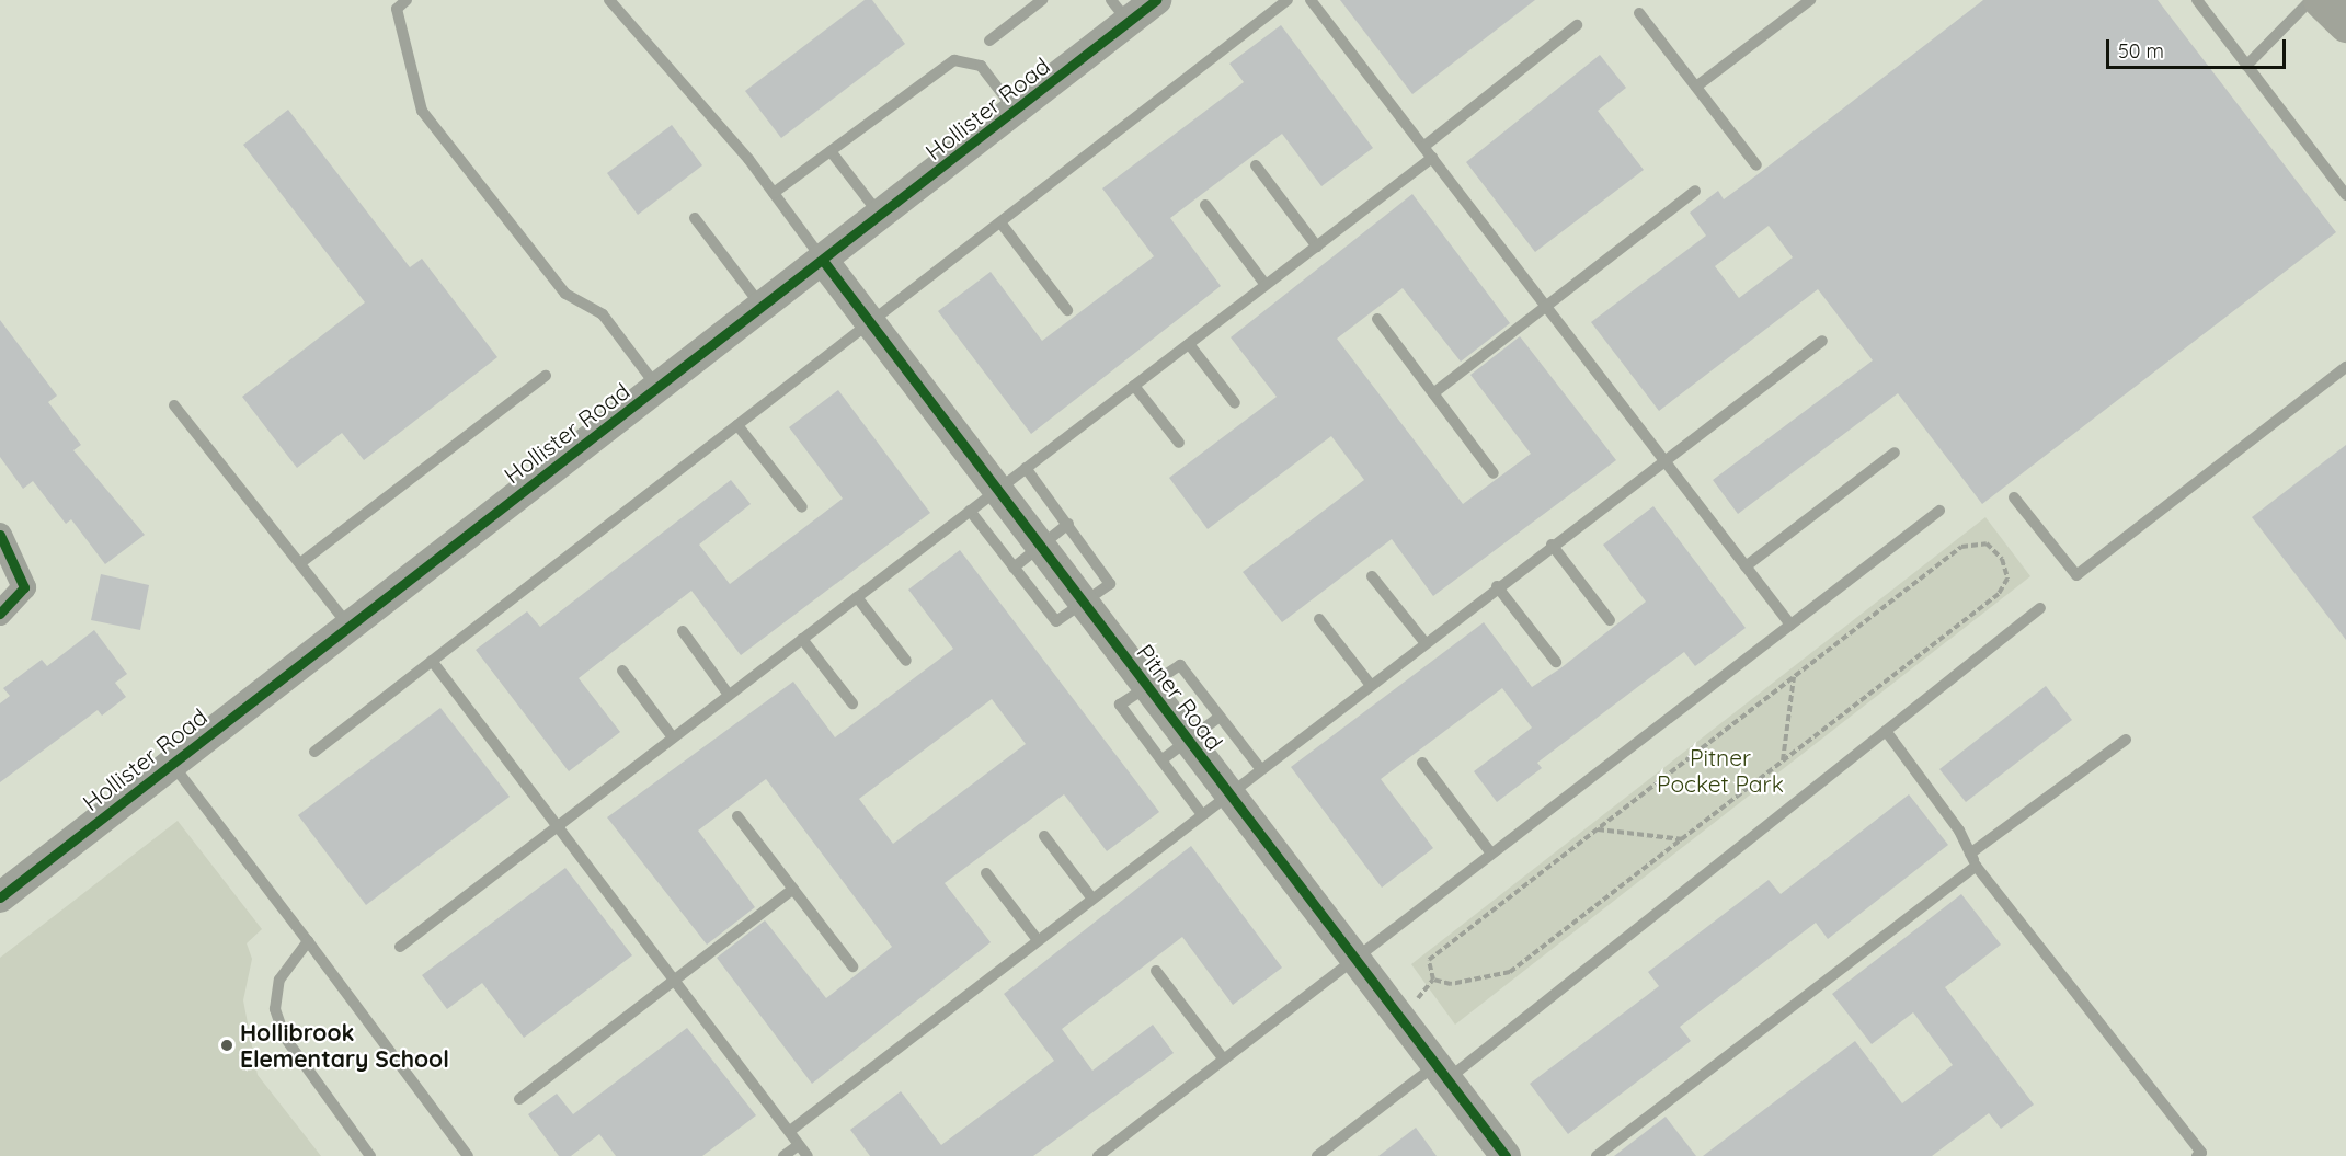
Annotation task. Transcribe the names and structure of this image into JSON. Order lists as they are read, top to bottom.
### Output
{
  "streets": {
    "street": ["Hollister Road", "Pitner Road"]
  },
  "crossings": [
    ["Hollister Road", "Pitner Road"]
  ],
  "parks": ["Pitner Pocket Park"],
  "places": ["Hollibrook Elementary School"],
  "scale_bar": "50 m"
}
